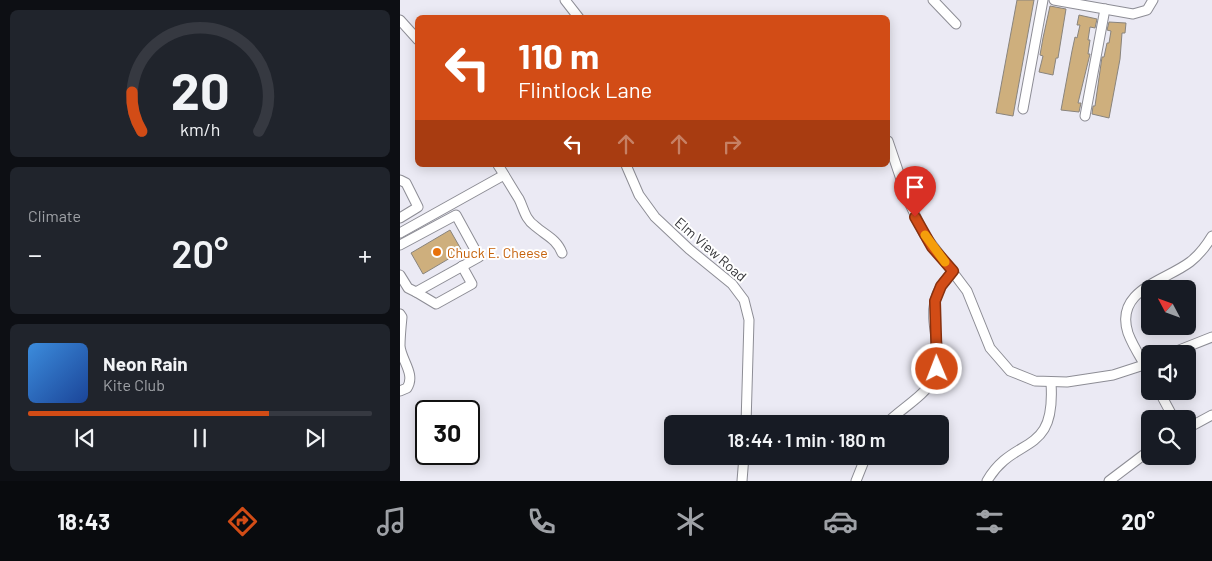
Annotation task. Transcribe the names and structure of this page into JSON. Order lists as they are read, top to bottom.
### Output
{
  "streets": {
    "street": ["Elm View Road"]
  },
  "places": ["Chuck E. Cheese"],
  "north": "top left",
  "page": {
    "turn": ["110 m", "Flintlock Lane"],
    "tile": "Climate",
    "heat": ["−", "20°", "+"],
    "song": ["Neon Rain", "Kite Club"],
    "limit": "30",
    "trip": "18:44 · 1 min · 180 m",
    "tabs": ["18:43", "20°"],
    "gauge": ["20", "km/h"]
  }
}
